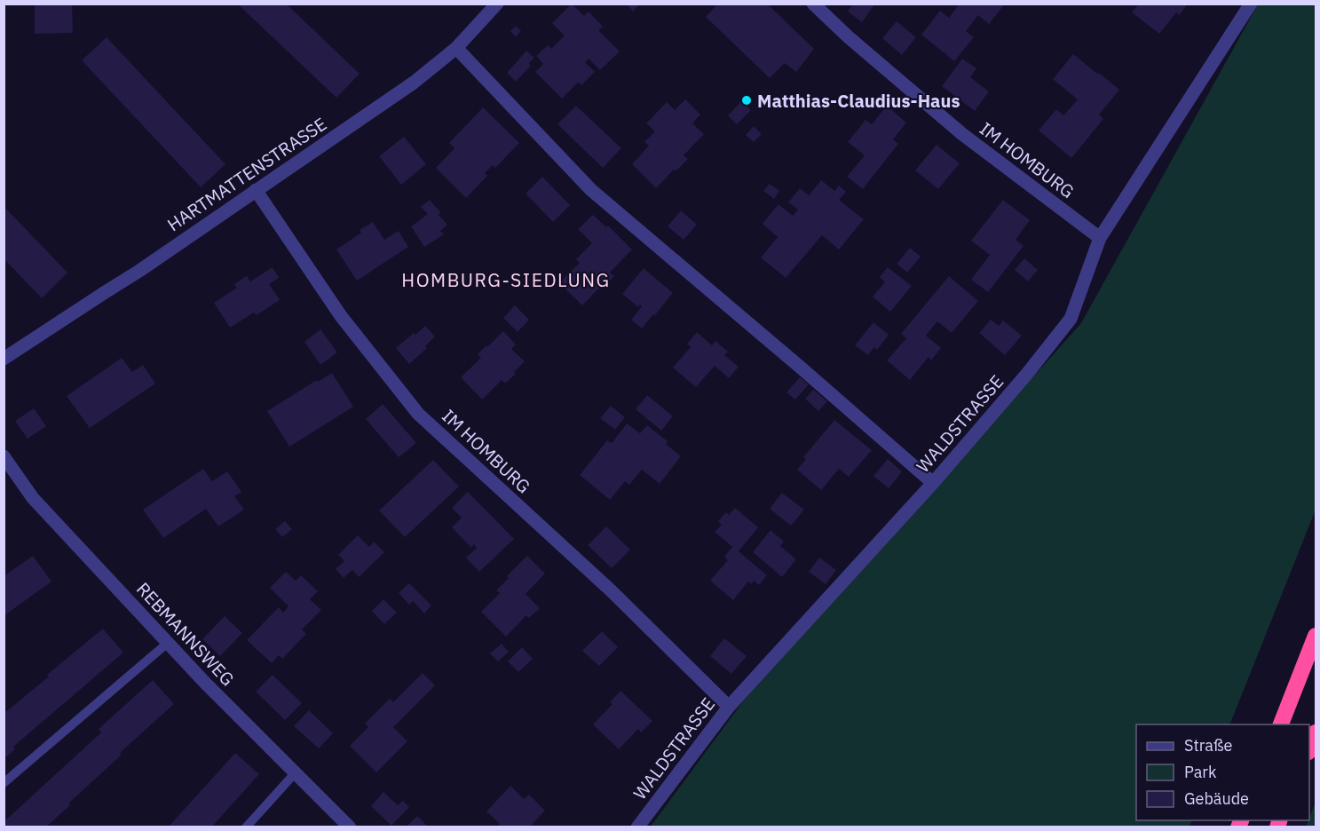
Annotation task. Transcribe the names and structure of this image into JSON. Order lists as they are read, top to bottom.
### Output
{
  "streets": {
    "street": [
      "IM HOMBURG",
      "HARTMATTENSTRASSE",
      "WALDSTRASSE",
      "REBMANNSWEG"
    ]
  },
  "crossings": [
    ["IM HOMBURG", "HARTMATTENSTRASSE"],
    ["IM HOMBURG", "WALDSTRASSE"]
  ],
  "districts": ["HOMBURG-SIEDLUNG"],
  "places": ["Matthias-Claudius-Haus"],
  "legend": ["Straße", "Park", "Gebäude"]
}
